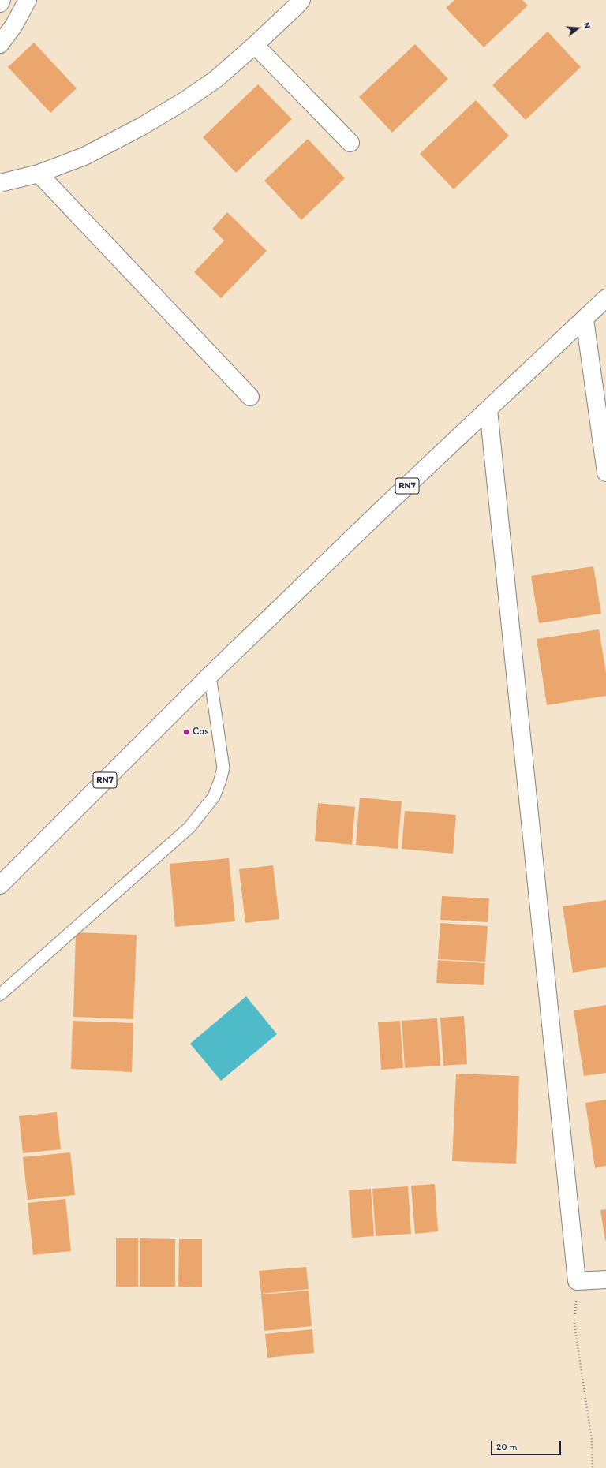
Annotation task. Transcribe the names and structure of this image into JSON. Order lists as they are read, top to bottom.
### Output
{
  "streets": {
    "street": ["RN7"]
  },
  "places": ["Cos"],
  "scale_bar": "20 m",
  "north": "right"
}
